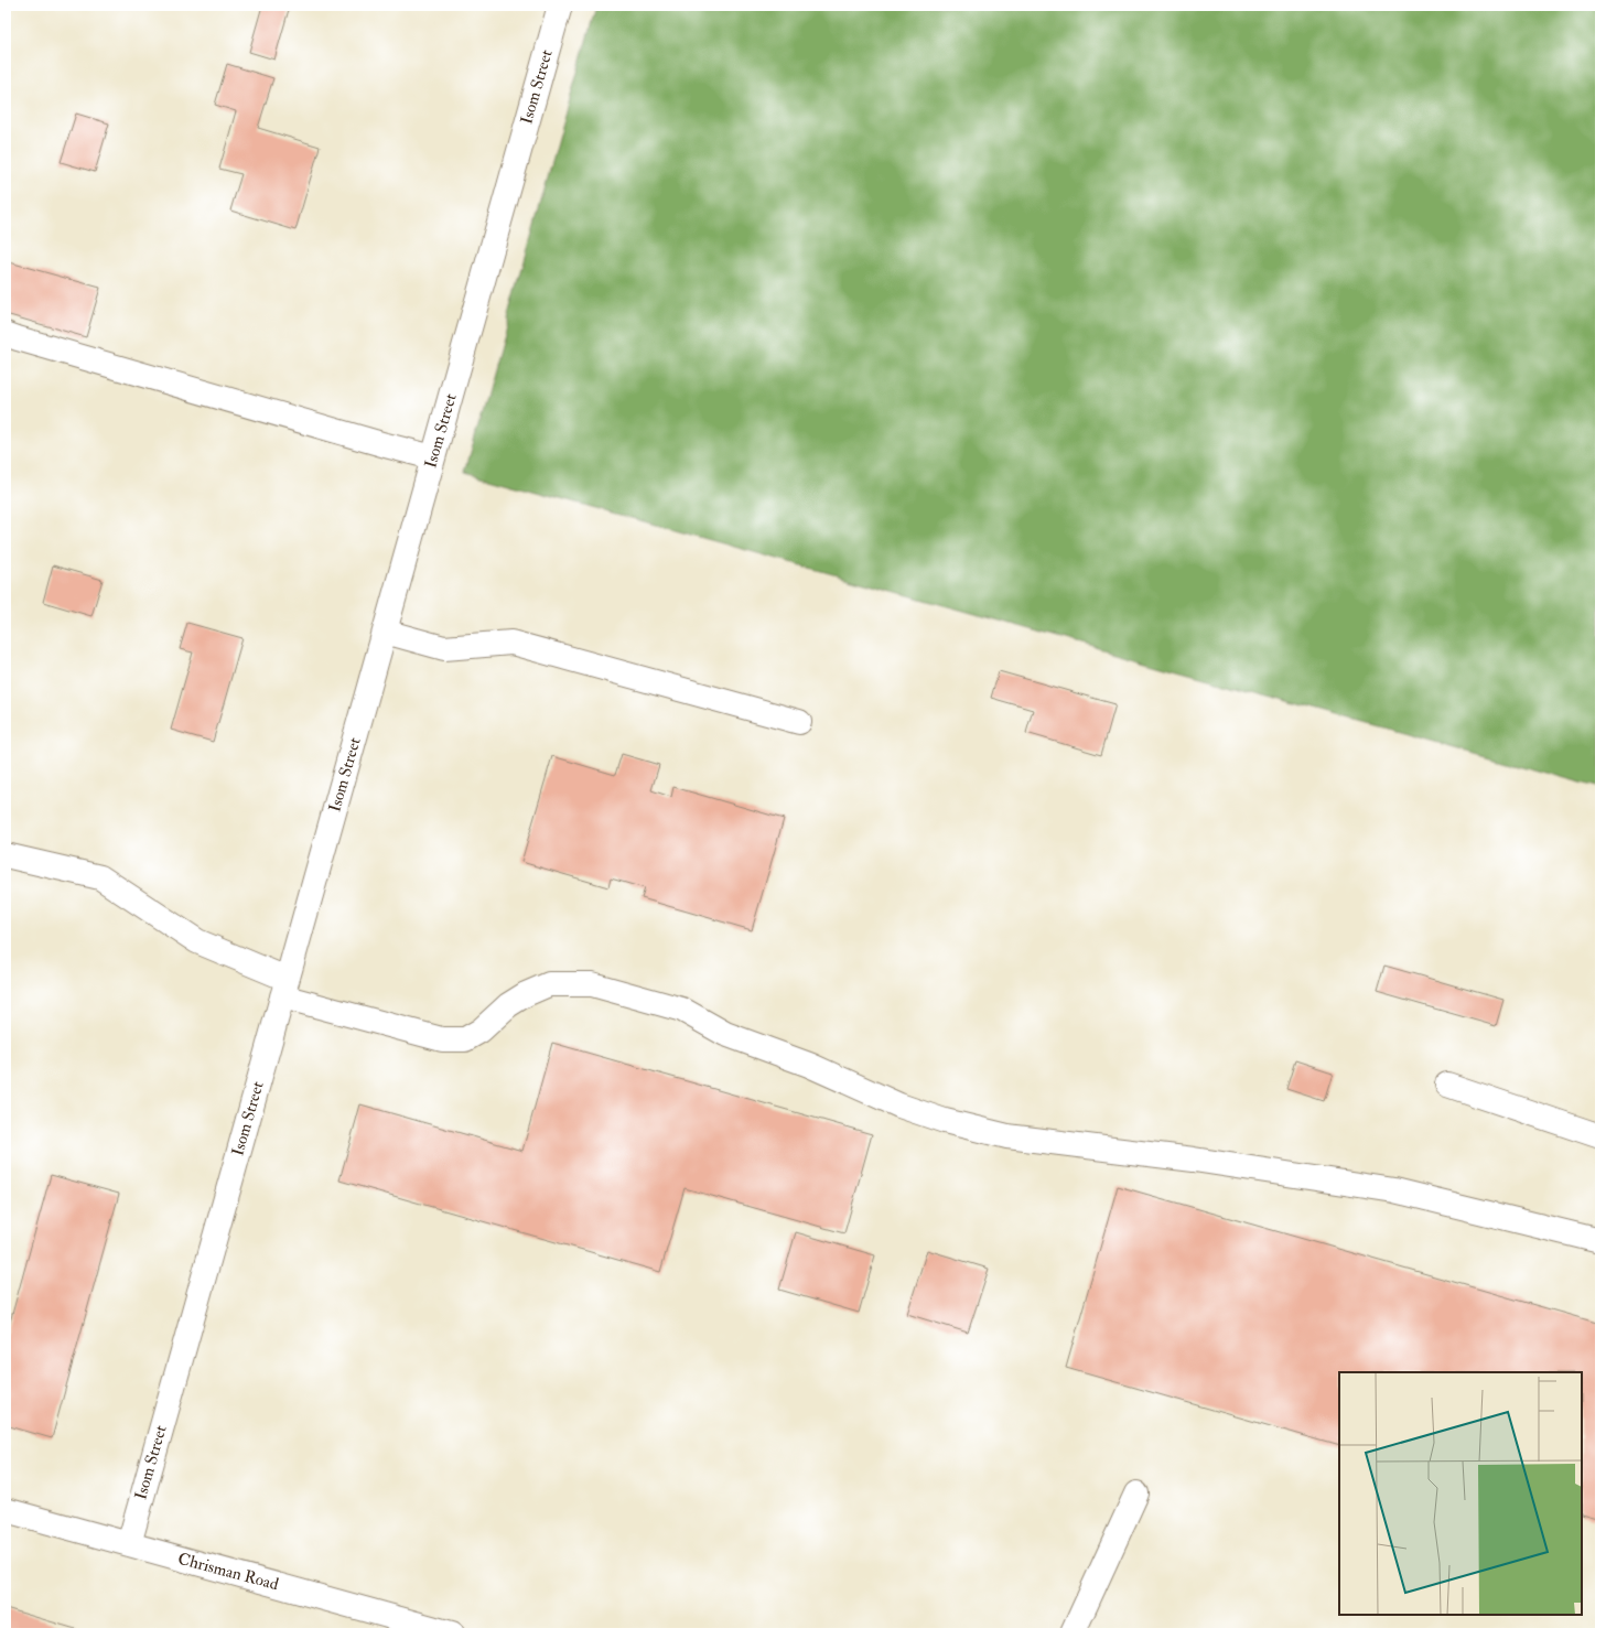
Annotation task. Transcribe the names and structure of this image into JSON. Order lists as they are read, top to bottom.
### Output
{
  "streets": {
    "street": ["Isom Street", "Chrisman Road"]
  },
  "crossings": [
    ["Isom Street", "Chrisman Road"]
  ]
}
